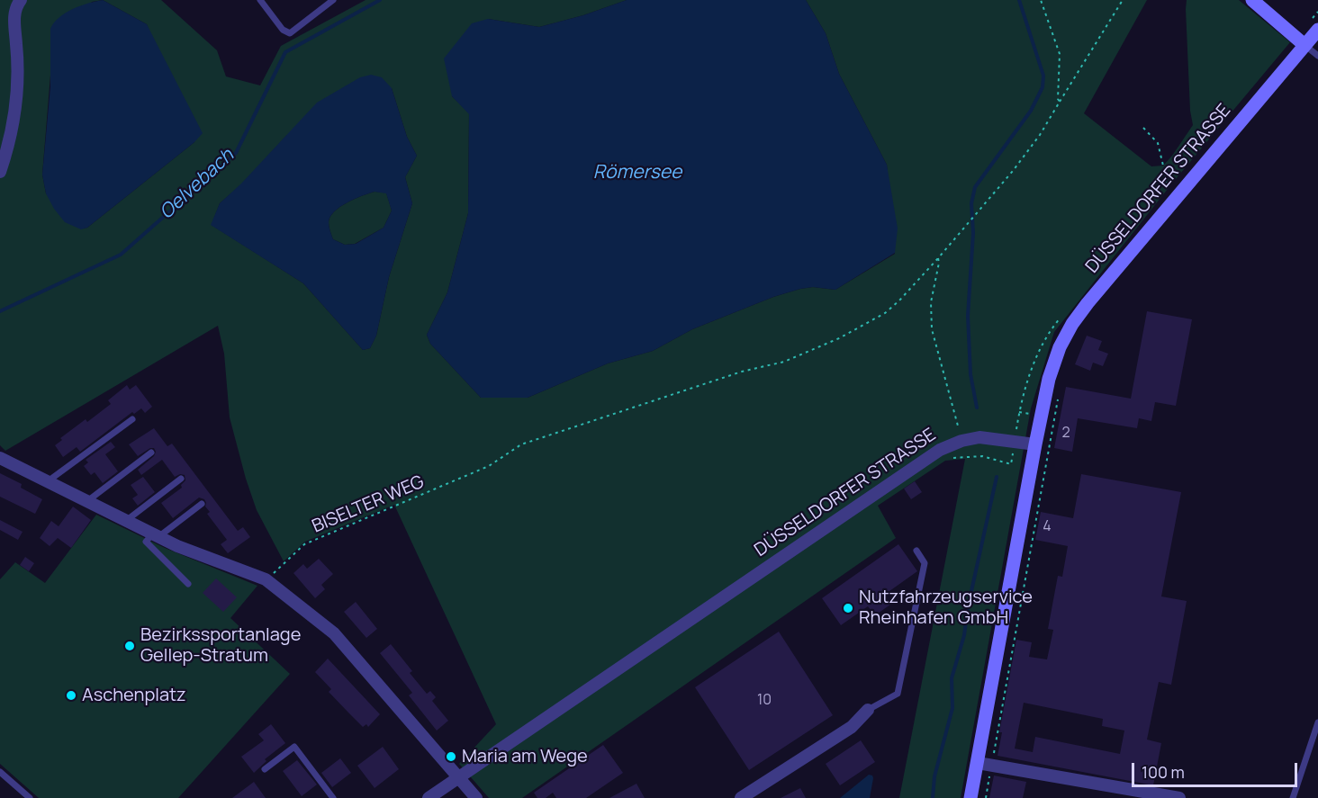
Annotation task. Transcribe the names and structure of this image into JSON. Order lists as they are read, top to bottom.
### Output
{
  "streets": {
    "main road": ["DÜSSELDORFER STRASSE"],
    "path": ["BISELTER WEG"]
  },
  "water": ["Römersee", "Oelvebach"],
  "places": [
    "Nutzfahrzeugservice Rheinhafen GmbH",
    "Bezirkssportanlage Gellep-Stratum",
    "Aschenplatz",
    "Maria am Wege"
  ],
  "house_numbers": ["2", "4", "10"],
  "scale_bar": "100 m"
}
